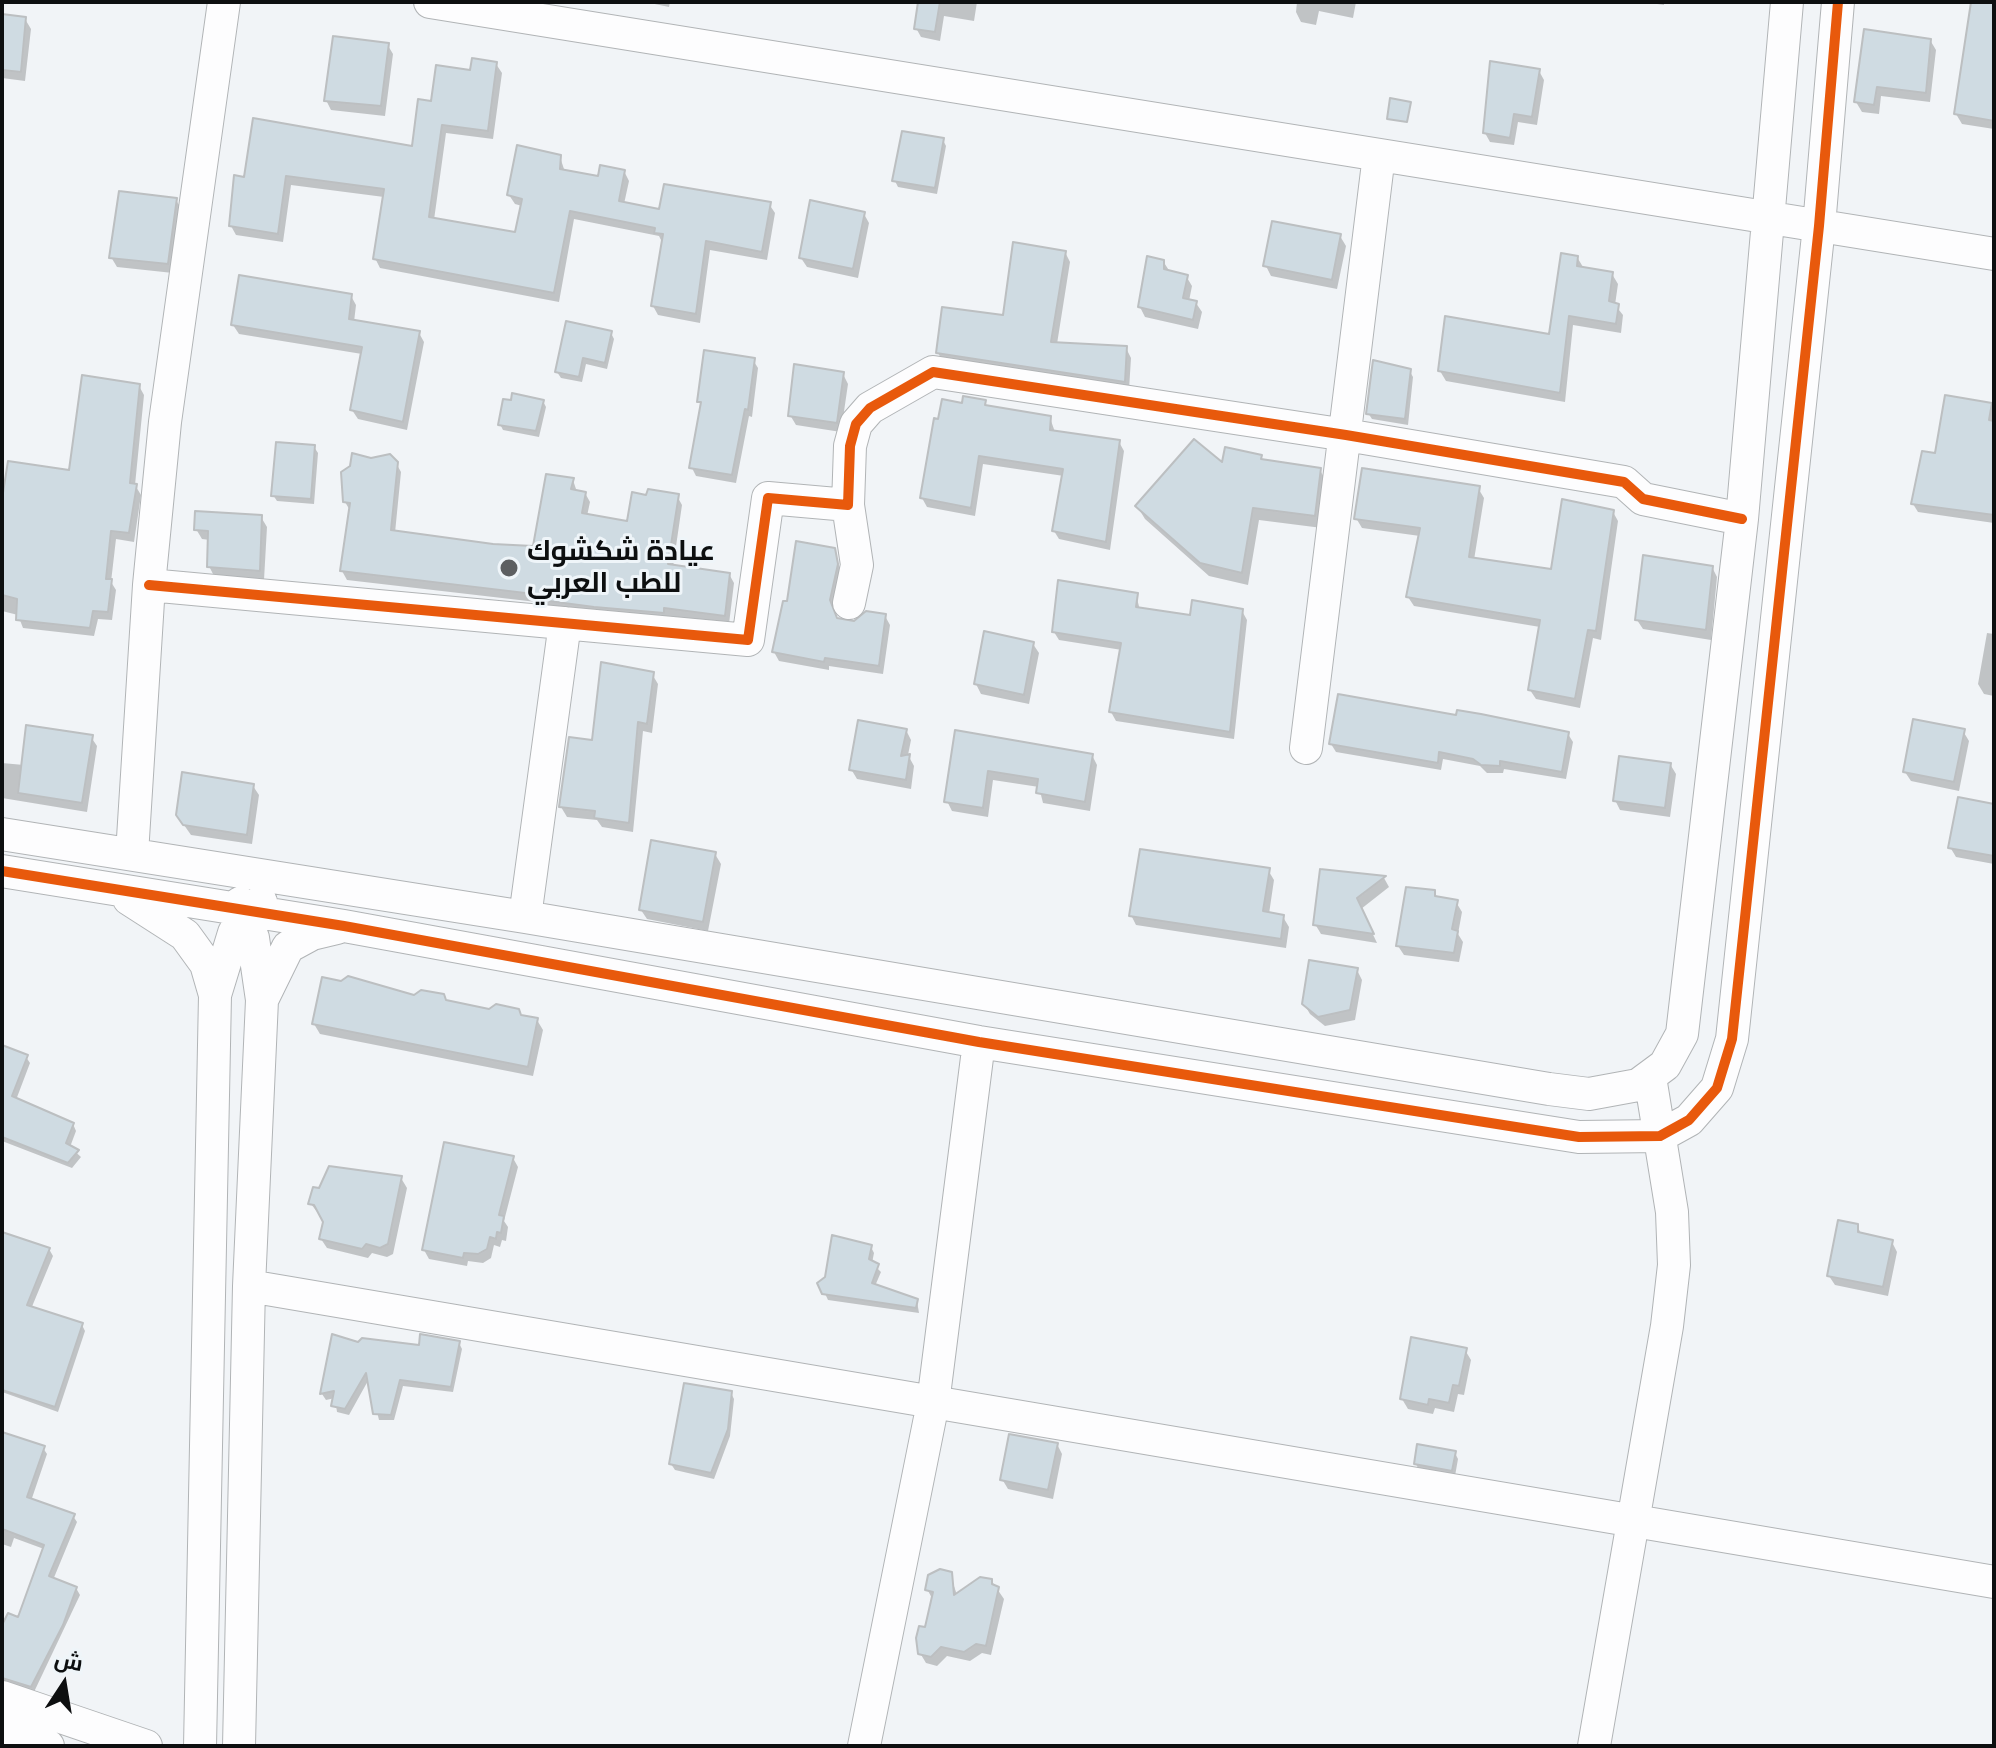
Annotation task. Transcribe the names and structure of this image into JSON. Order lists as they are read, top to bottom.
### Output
{
  "places": ["عيادة شكشوك للطب العربي"],
  "north": "top"
}
